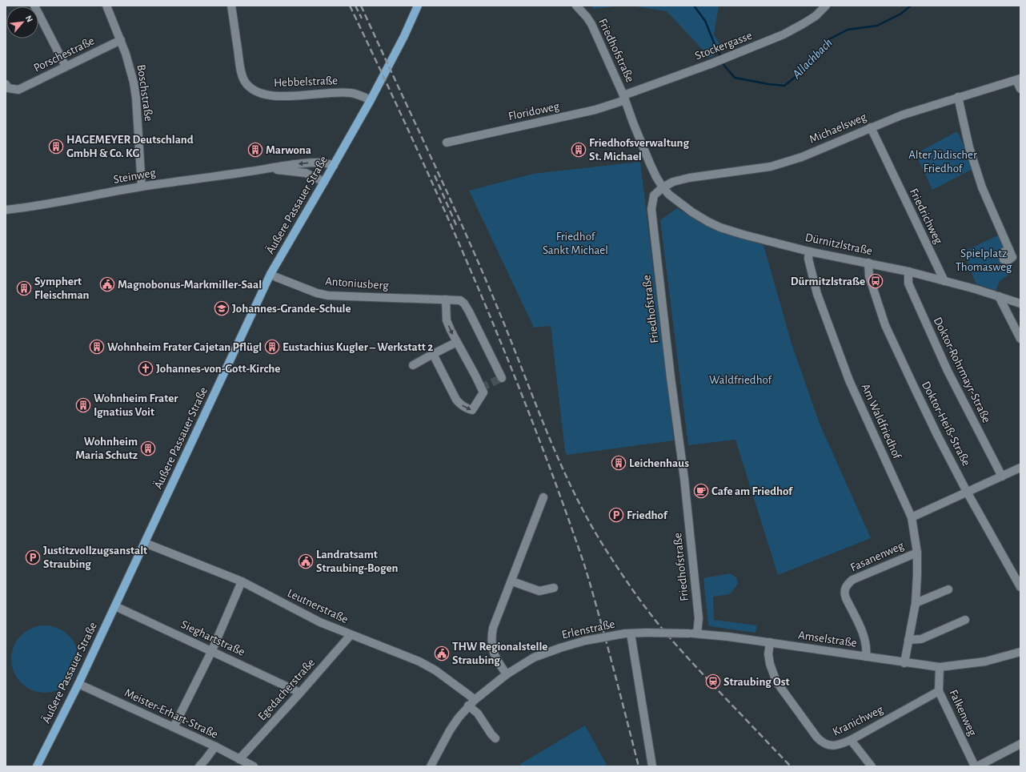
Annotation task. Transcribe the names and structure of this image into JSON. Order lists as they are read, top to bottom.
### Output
{
  "streets": {
    "main road": ["Äußere Passauer Straße"],
    "street": [
      "Stockergasse",
      "Friedhofstraße",
      "Porschestraße",
      "Hebbelstraße",
      "Boschstraße",
      "Floridoweg",
      "Michaelsweg",
      "Steinweg",
      "Friedrichweg",
      "Dürnitzlstraße",
      "Antoniusberg",
      "Doktor-Rohrmayr-Straße",
      "Am Waldfriedhof",
      "Doktor-Heiß-Straße",
      "Fasanenweg",
      "Leutnerstraße",
      "Erlenstraße",
      "Sieghartstraße",
      "Amselstraße",
      "Egedacherstraße",
      "Falkenweg",
      "Meister-Erhart-Straße",
      "Kranichweg"
    ]
  },
  "crossings": [
    ["Stockergasse", "Friedhofstraße"],
    ["Stockergasse", "Floridoweg"],
    ["Friedhofstraße", "Floridoweg"],
    ["Friedhofstraße", "Michaelsweg"],
    ["Friedhofstraße", "Dürnitzlstraße"],
    ["Friedhofstraße", "Amselstraße"],
    ["Porschestraße", "Boschstraße"],
    ["Hebbelstraße", "Äußere Passauer Straße"],
    ["Boschstraße", "Steinweg"],
    ["Michaelsweg", "Friedrichweg"],
    ["Michaelsweg", "Dürnitzlstraße"],
    ["Steinweg", "Äußere Passauer Straße"],
    ["Äußere Passauer Straße", "Antoniusberg"],
    ["Äußere Passauer Straße", "Leutnerstraße"],
    ["Äußere Passauer Straße", "Sieghartstraße"],
    ["Äußere Passauer Straße", "Meister-Erhart-Straße"],
    ["Friedrichweg", "Dürnitzlstraße"],
    ["Dürnitzlstraße", "Doktor-Rohrmayr-Straße"],
    ["Dürnitzlstraße", "Am Waldfriedhof"],
    ["Dürnitzlstraße", "Doktor-Heiß-Straße"],
    ["Am Waldfriedhof", "Fasanenweg"],
    ["Am Waldfriedhof", "Amselstraße"],
    ["Fasanenweg", "Amselstraße"],
    ["Leutnerstraße", "Erlenstraße"],
    ["Leutnerstraße", "Egedacherstraße"],
    ["Erlenstraße", "Amselstraße"],
    ["Sieghartstraße", "Egedacherstraße"],
    ["Amselstraße", "Falkenweg"],
    ["Amselstraße", "Kranichweg"],
    ["Egedacherstraße", "Meister-Erhart-Straße"],
    ["Falkenweg", "Kranichweg"]
  ],
  "water": ["Allachbach"],
  "parks": [
    "Alter Jüdischer Friedhof",
    "Friedhof Sankt Michael",
    "Spielplatz Thomasweg",
    "Waldfriedhof"
  ],
  "places": {
    "building": [
      "HAGEMEYER Deutschland GmbH & Co. KG",
      "Marwona",
      "Friedhofsverwaltung St. Michael",
      "Symphert Fleischman",
      "Wohnheim Frater Cajetan Pflügl",
      "Eustachius Kugler – Werkstatt 2",
      "Wohnheim Frater Ignatius Voit",
      "Wohnheim Maria Schutz",
      "Leichenhaus"
    ],
    "bus stop": ["Dürmitzlstraße"],
    "public building": ["Magnobonus-Markmiller-Saal", "Landratsamt Straubing-Bogen", "THW Regionalstelle Straubing"],
    "school or university": ["Johannes-Grande-Schule"],
    "church": ["Johannes-von-Gott-Kirche"],
    "cafe": ["Cafe am Friedhof"],
    "parking": ["Friedhof", "Justitzvollzugsanstalt Straubing"],
    "station": ["Straubing Ost"]
  },
  "north": "top right"
}
